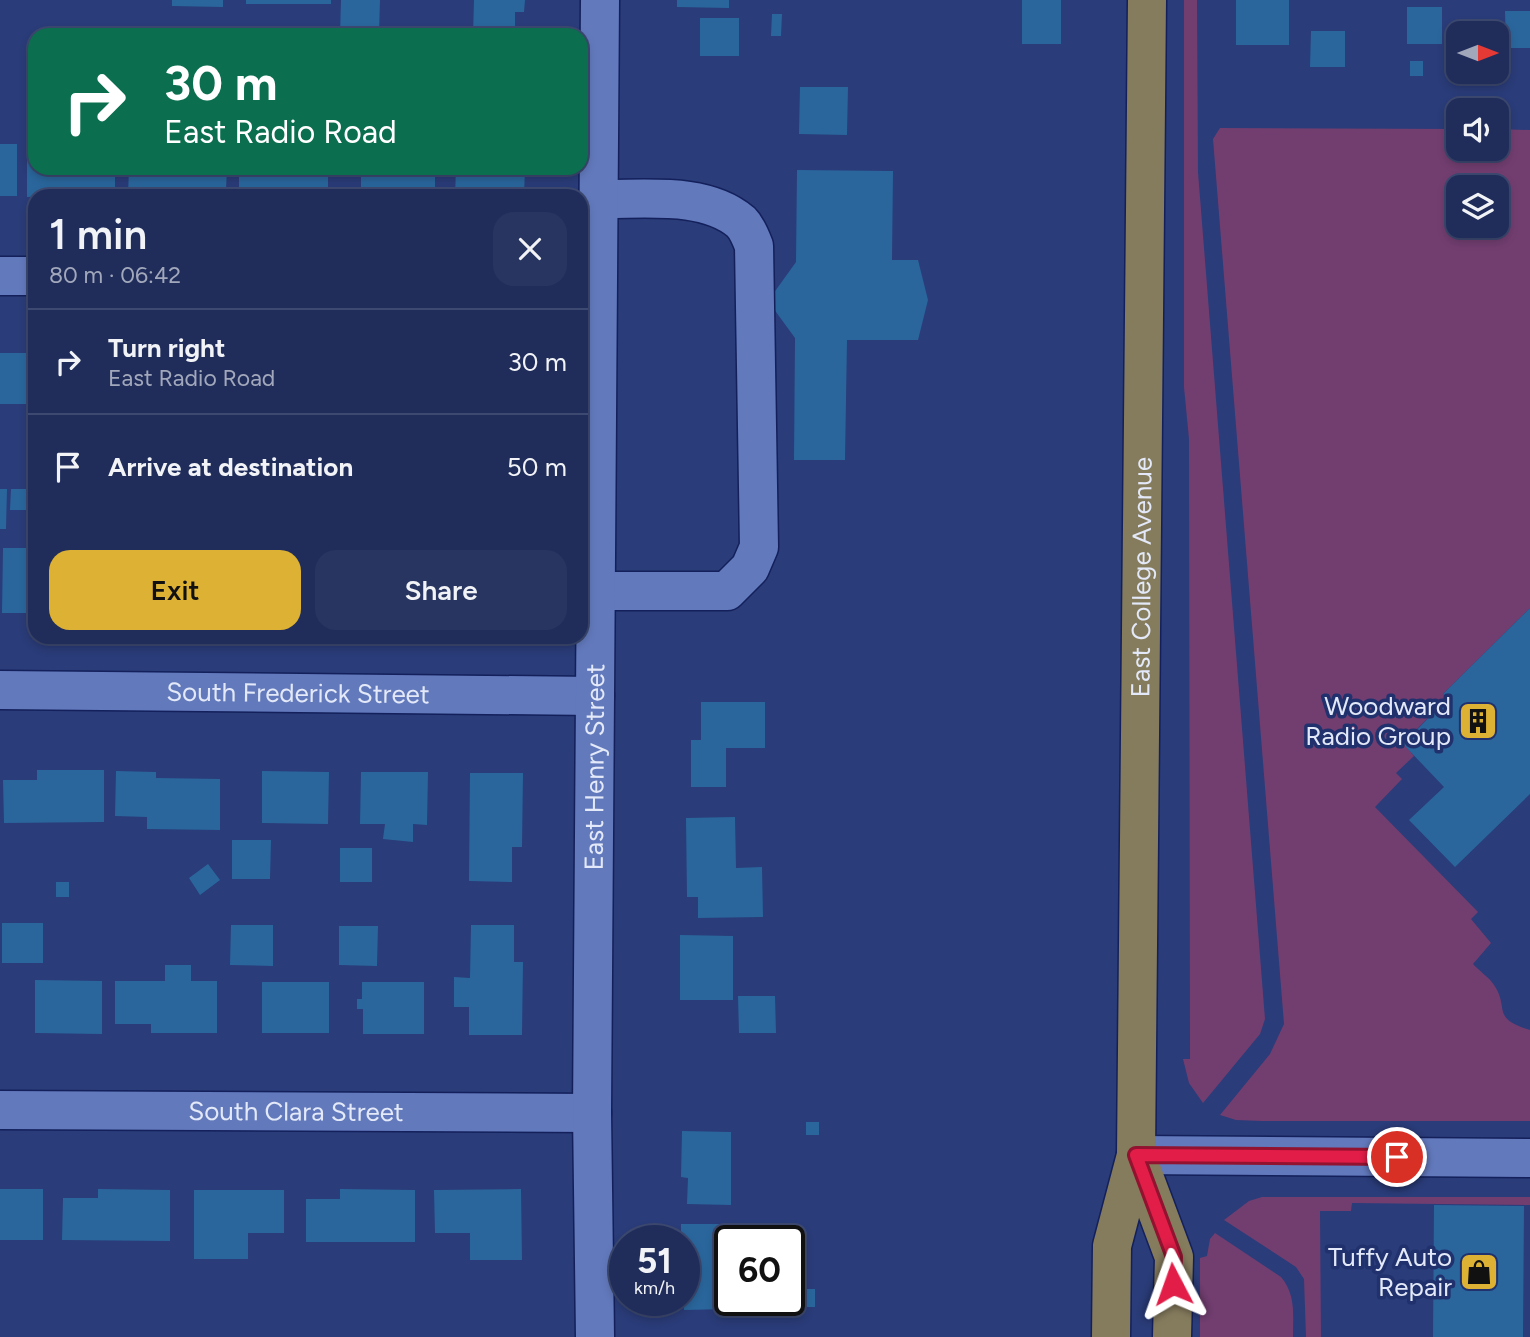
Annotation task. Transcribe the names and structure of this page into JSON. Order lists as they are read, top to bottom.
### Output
{
  "streets": {
    "main road": ["East College Avenue"],
    "street": ["South Frederick Street", "East Henry Street", "South Clara Street"]
  },
  "crossings": [
    ["South Frederick Street", "East Henry Street"],
    ["East Henry Street", "South Clara Street"]
  ],
  "places": {
    "building": ["Woodward Radio Group"],
    "shop": ["Tuffy Auto Repair"]
  },
  "north": "right",
  "page": {
    "turn": ["30 m", "East Radio Road"],
    "heading": ["1 min", "80 m · 06:42"],
    "list": [
      {
        "name": "Turn right",
        "note": "East Radio Road",
        "value": "30 m"
      },
      {
        "name": "Arrive at destination",
        "value": "50 m"
      }
    ],
    "buttons": ["Exit", "Share"],
    "speed": "51 km/h",
    "limit": "60"
  }
}
